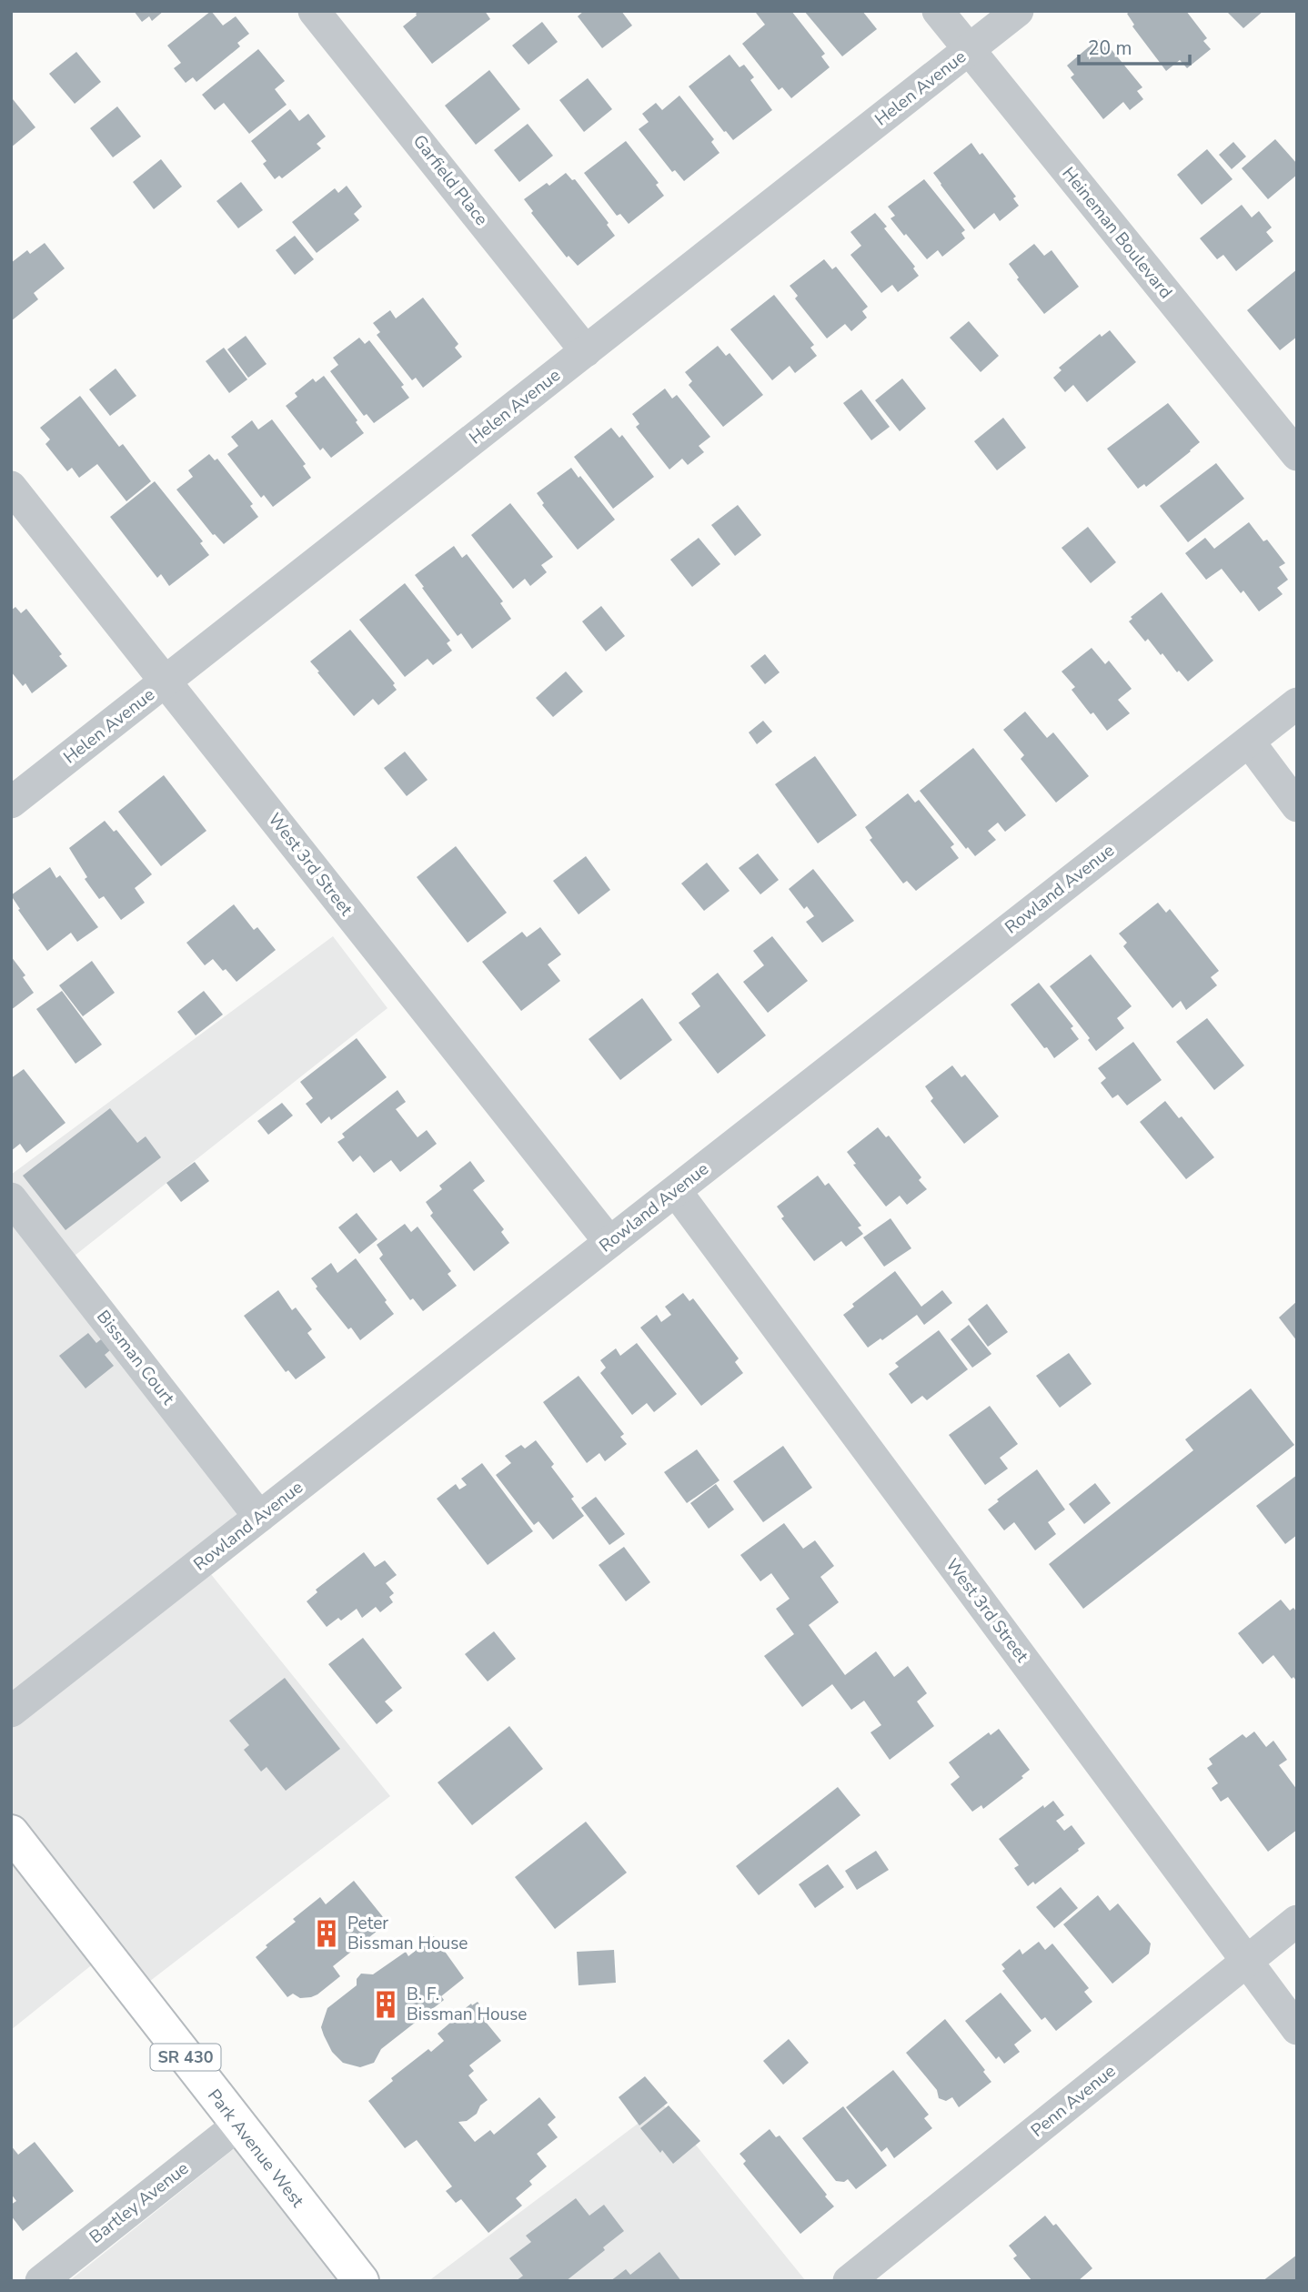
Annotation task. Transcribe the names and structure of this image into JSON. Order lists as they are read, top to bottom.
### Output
{
  "streets": {
    "main road": ["SR 430", "Park Avenue West"],
    "street": [
      "Helen Avenue",
      "Garfield Place",
      "Heineman Boulevard",
      "West 3rd Street",
      "Rowland Avenue",
      "Bissman Court",
      "Penn Avenue",
      "Bartley Avenue"
    ]
  },
  "crossings": [
    ["Helen Avenue", "Garfield Place"],
    ["Helen Avenue", "Heineman Boulevard"],
    ["Helen Avenue", "West 3rd Street"],
    ["West 3rd Street", "Rowland Avenue"],
    ["West 3rd Street", "Penn Avenue"],
    ["Rowland Avenue", "Bissman Court"],
    ["Park Avenue West", "Bartley Avenue"]
  ],
  "places": {
    "building": ["Peter Bissman House", "B. F. Bissman House"]
  },
  "scale_bar": "20 m"
}
